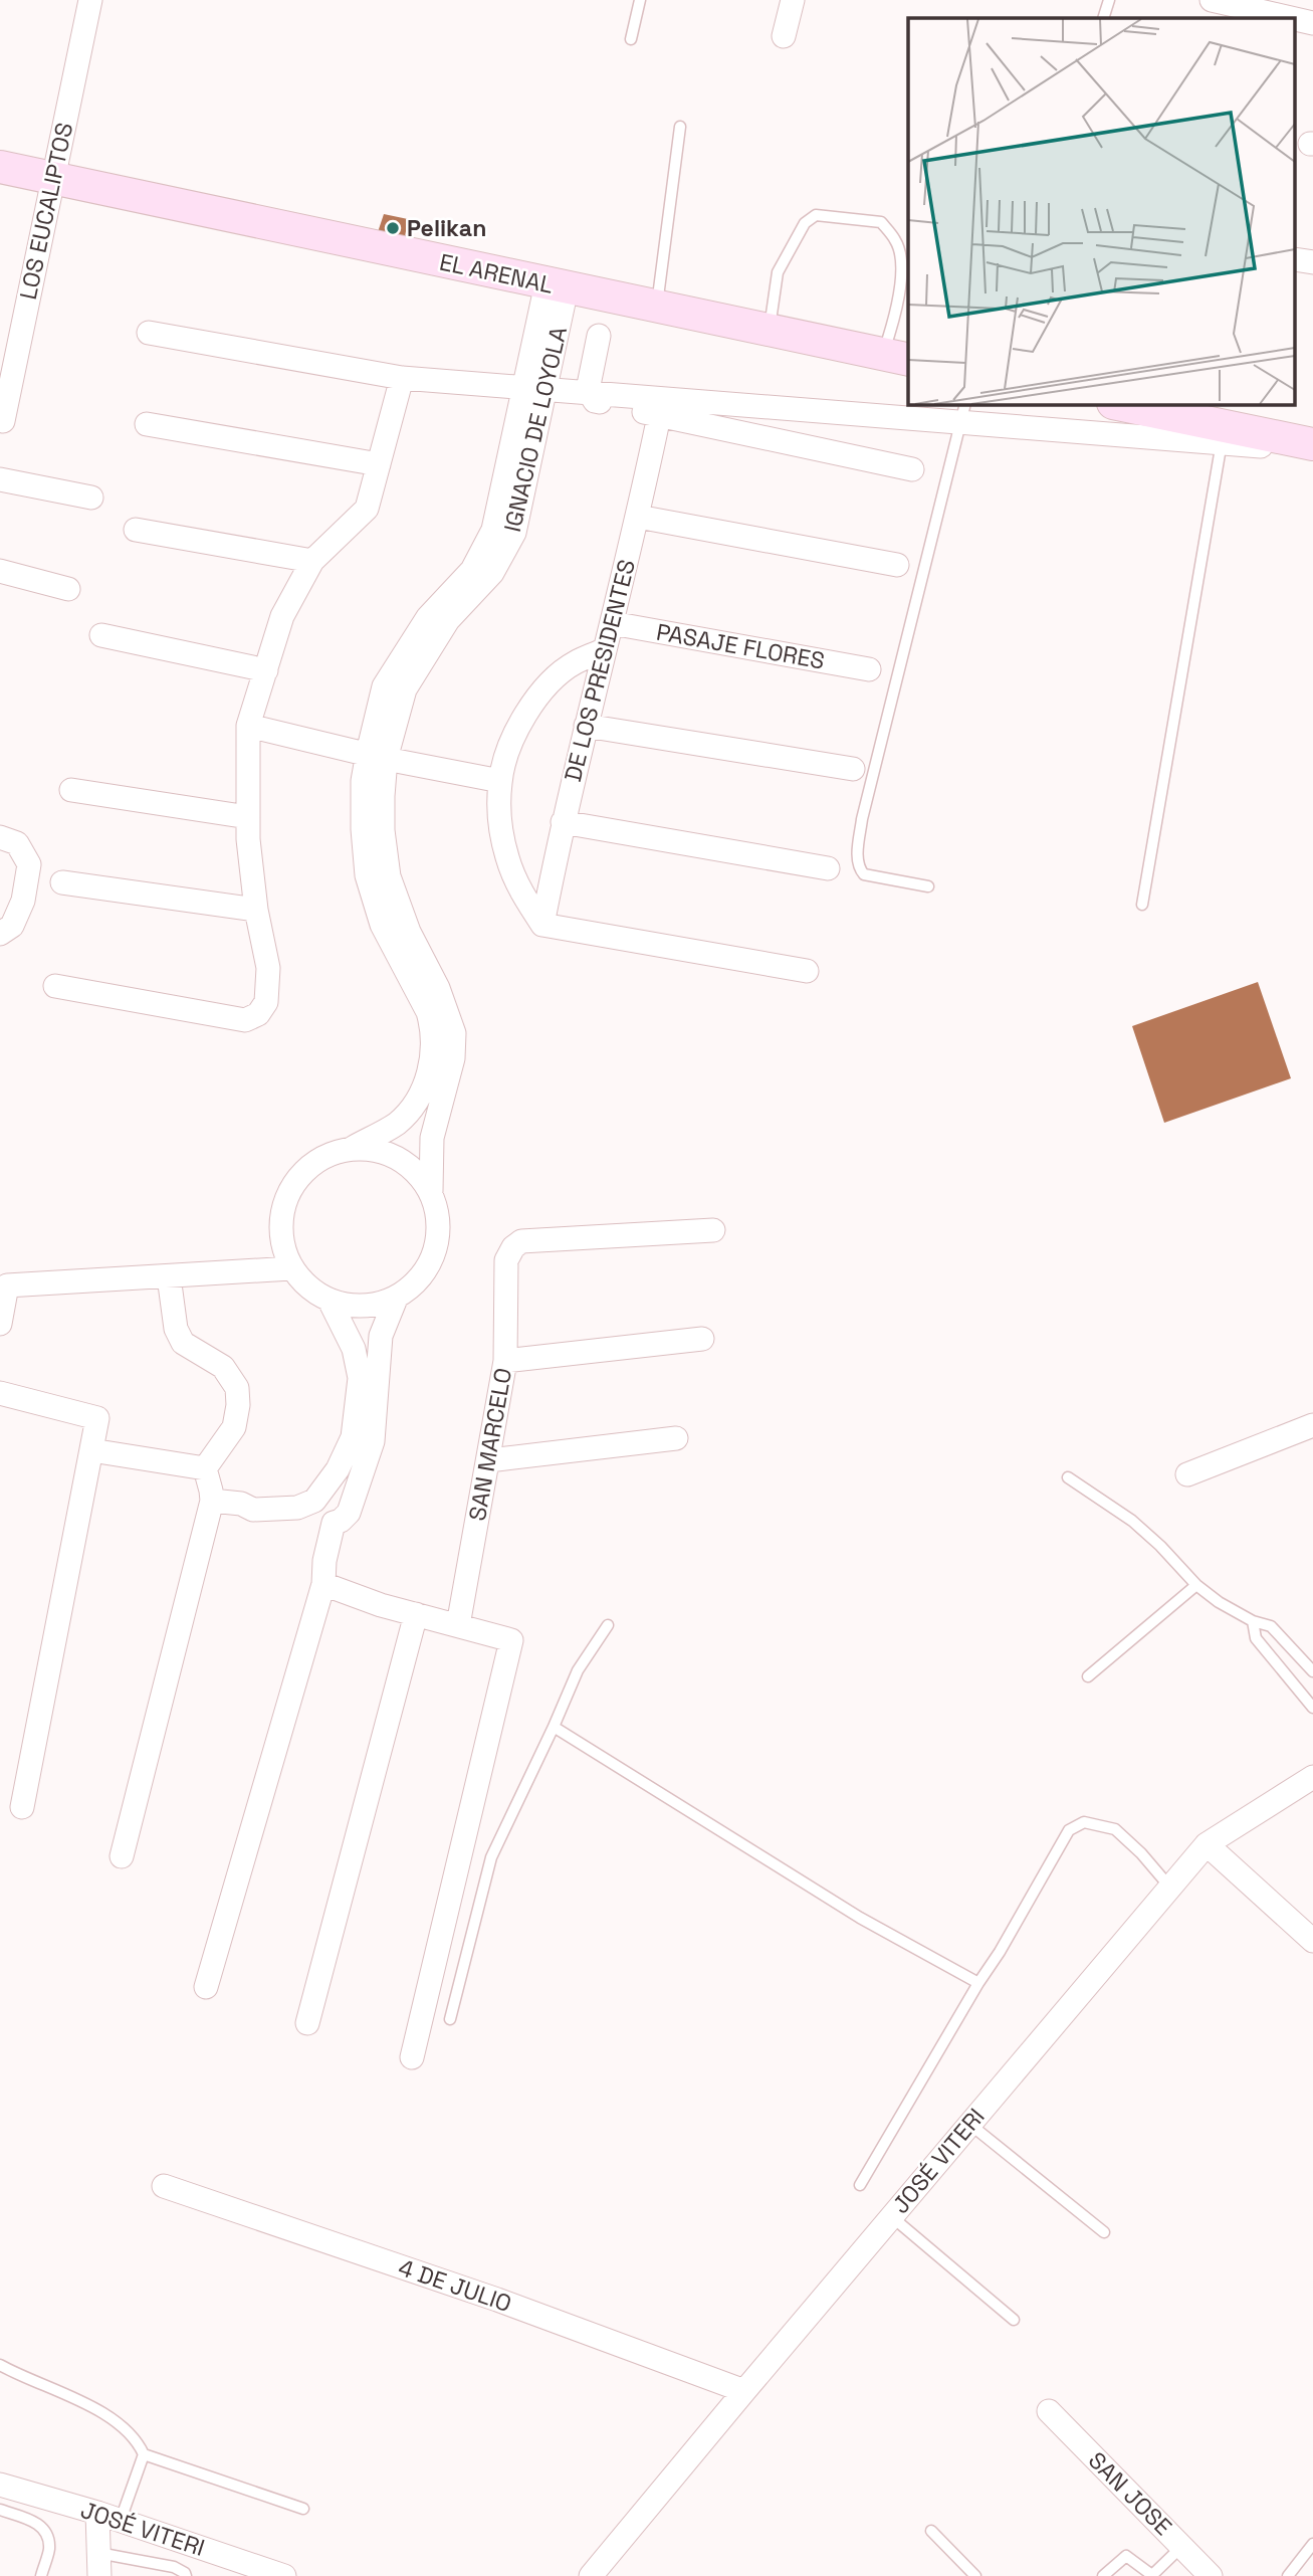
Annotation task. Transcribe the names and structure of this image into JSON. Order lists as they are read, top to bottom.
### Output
{
  "streets": {
    "street": [
      "LOS EUCALIPTOS",
      "EL ARENAL",
      "IGNACIO DE LOYOLA",
      "PASAJE FLORES",
      "DE LOS PRESIDENTES",
      "SAN MARCELO",
      "JOSÉ VITERI",
      "4 DE JULIO",
      "SAN JOSE"
    ]
  },
  "crossings": [
    ["LOS EUCALIPTOS", "EL ARENAL"],
    ["EL ARENAL", "IGNACIO DE LOYOLA"],
    ["PASAJE FLORES", "DE LOS PRESIDENTES"],
    ["JOSÉ VITERI", "4 DE JULIO"]
  ],
  "places": ["Pelikan"]
}
